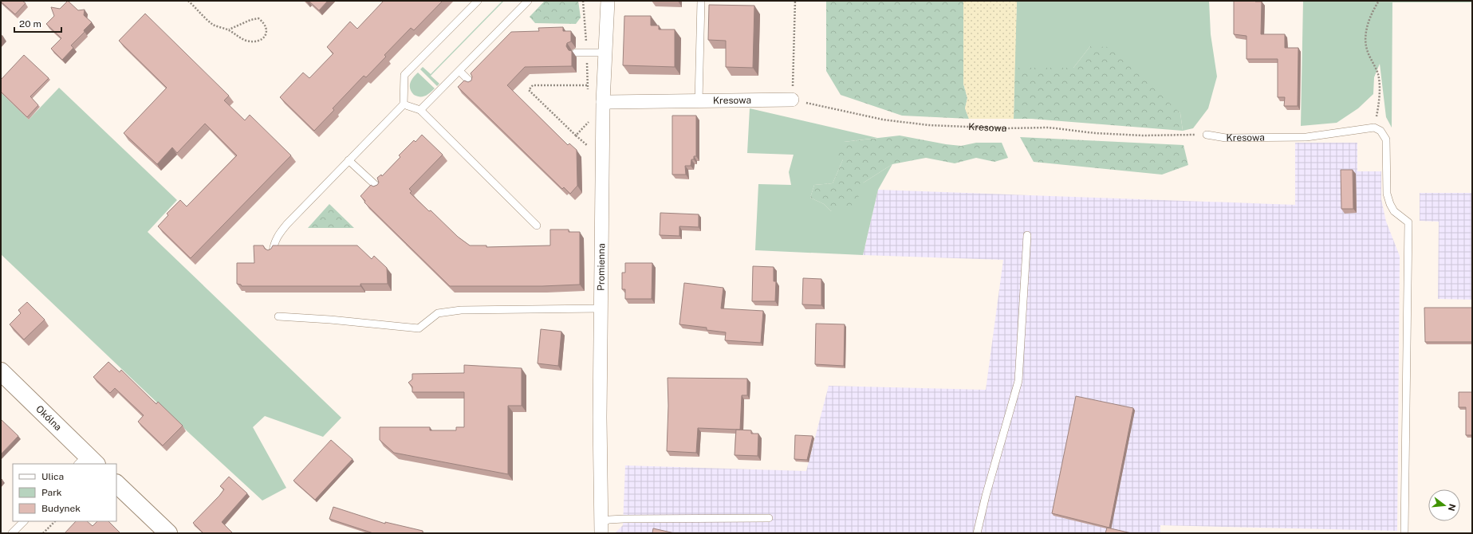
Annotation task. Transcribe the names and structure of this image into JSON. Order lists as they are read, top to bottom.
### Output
{
  "streets": {
    "street": ["Kresowa", "Promienna", "Okólna"]
  },
  "crossings": [
    ["Kresowa", "Promienna"]
  ],
  "legend": ["Ulica", "Park", "Budynek"],
  "scale_bar": "20 m",
  "north": "right"
}
